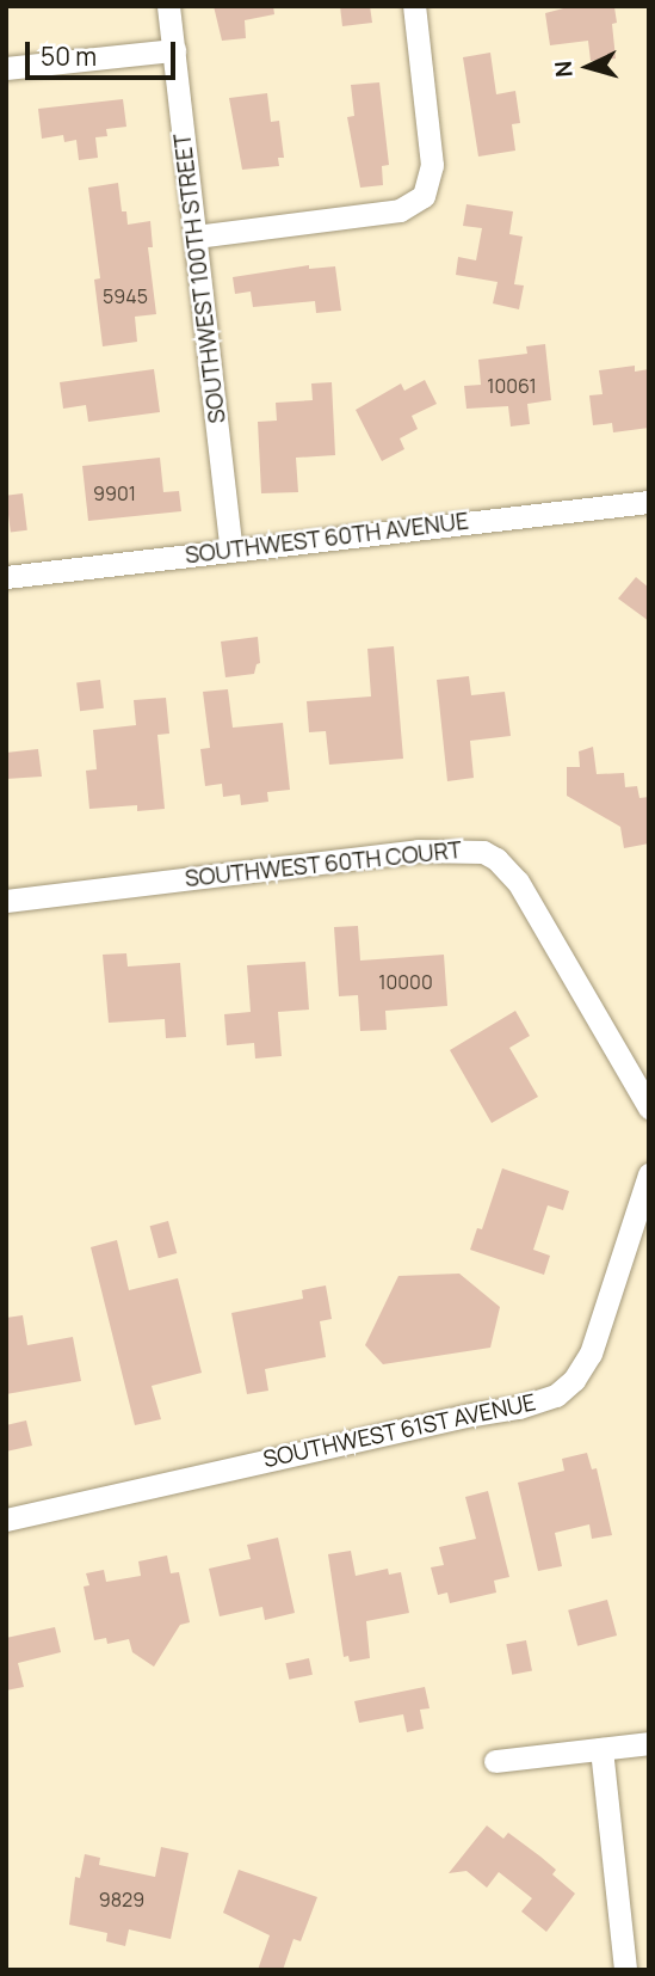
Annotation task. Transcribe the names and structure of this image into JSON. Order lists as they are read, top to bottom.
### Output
{
  "streets": {
    "street": [
      "SOUTHWEST 100TH STREET",
      "SOUTHWEST 60TH AVENUE",
      "SOUTHWEST 60TH COURT",
      "SOUTHWEST 61ST AVENUE"
    ]
  },
  "crossings": [
    ["SOUTHWEST 100TH STREET", "SOUTHWEST 60TH AVENUE"]
  ],
  "house_numbers": [
    "5945",
    "10061",
    "9901",
    "10000",
    "9829"
  ],
  "scale_bar": "50 m",
  "north": "left"
}
